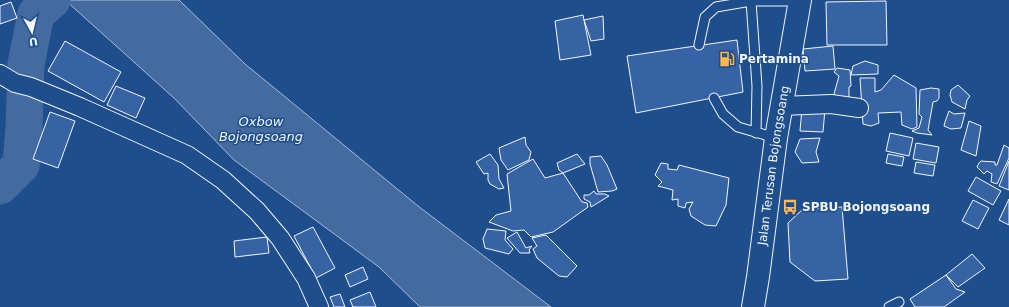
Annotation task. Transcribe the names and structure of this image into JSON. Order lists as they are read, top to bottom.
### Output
{
  "streets": {
    "main road": ["Jalan Terusan Bojongsoang"]
  },
  "water": ["Oxbow Bojongsoang"],
  "places": {
    "fuel station": ["Pertamina"],
    "bus stop": ["SPBU Bojongsoang"]
  },
  "north": "bottom"
}
